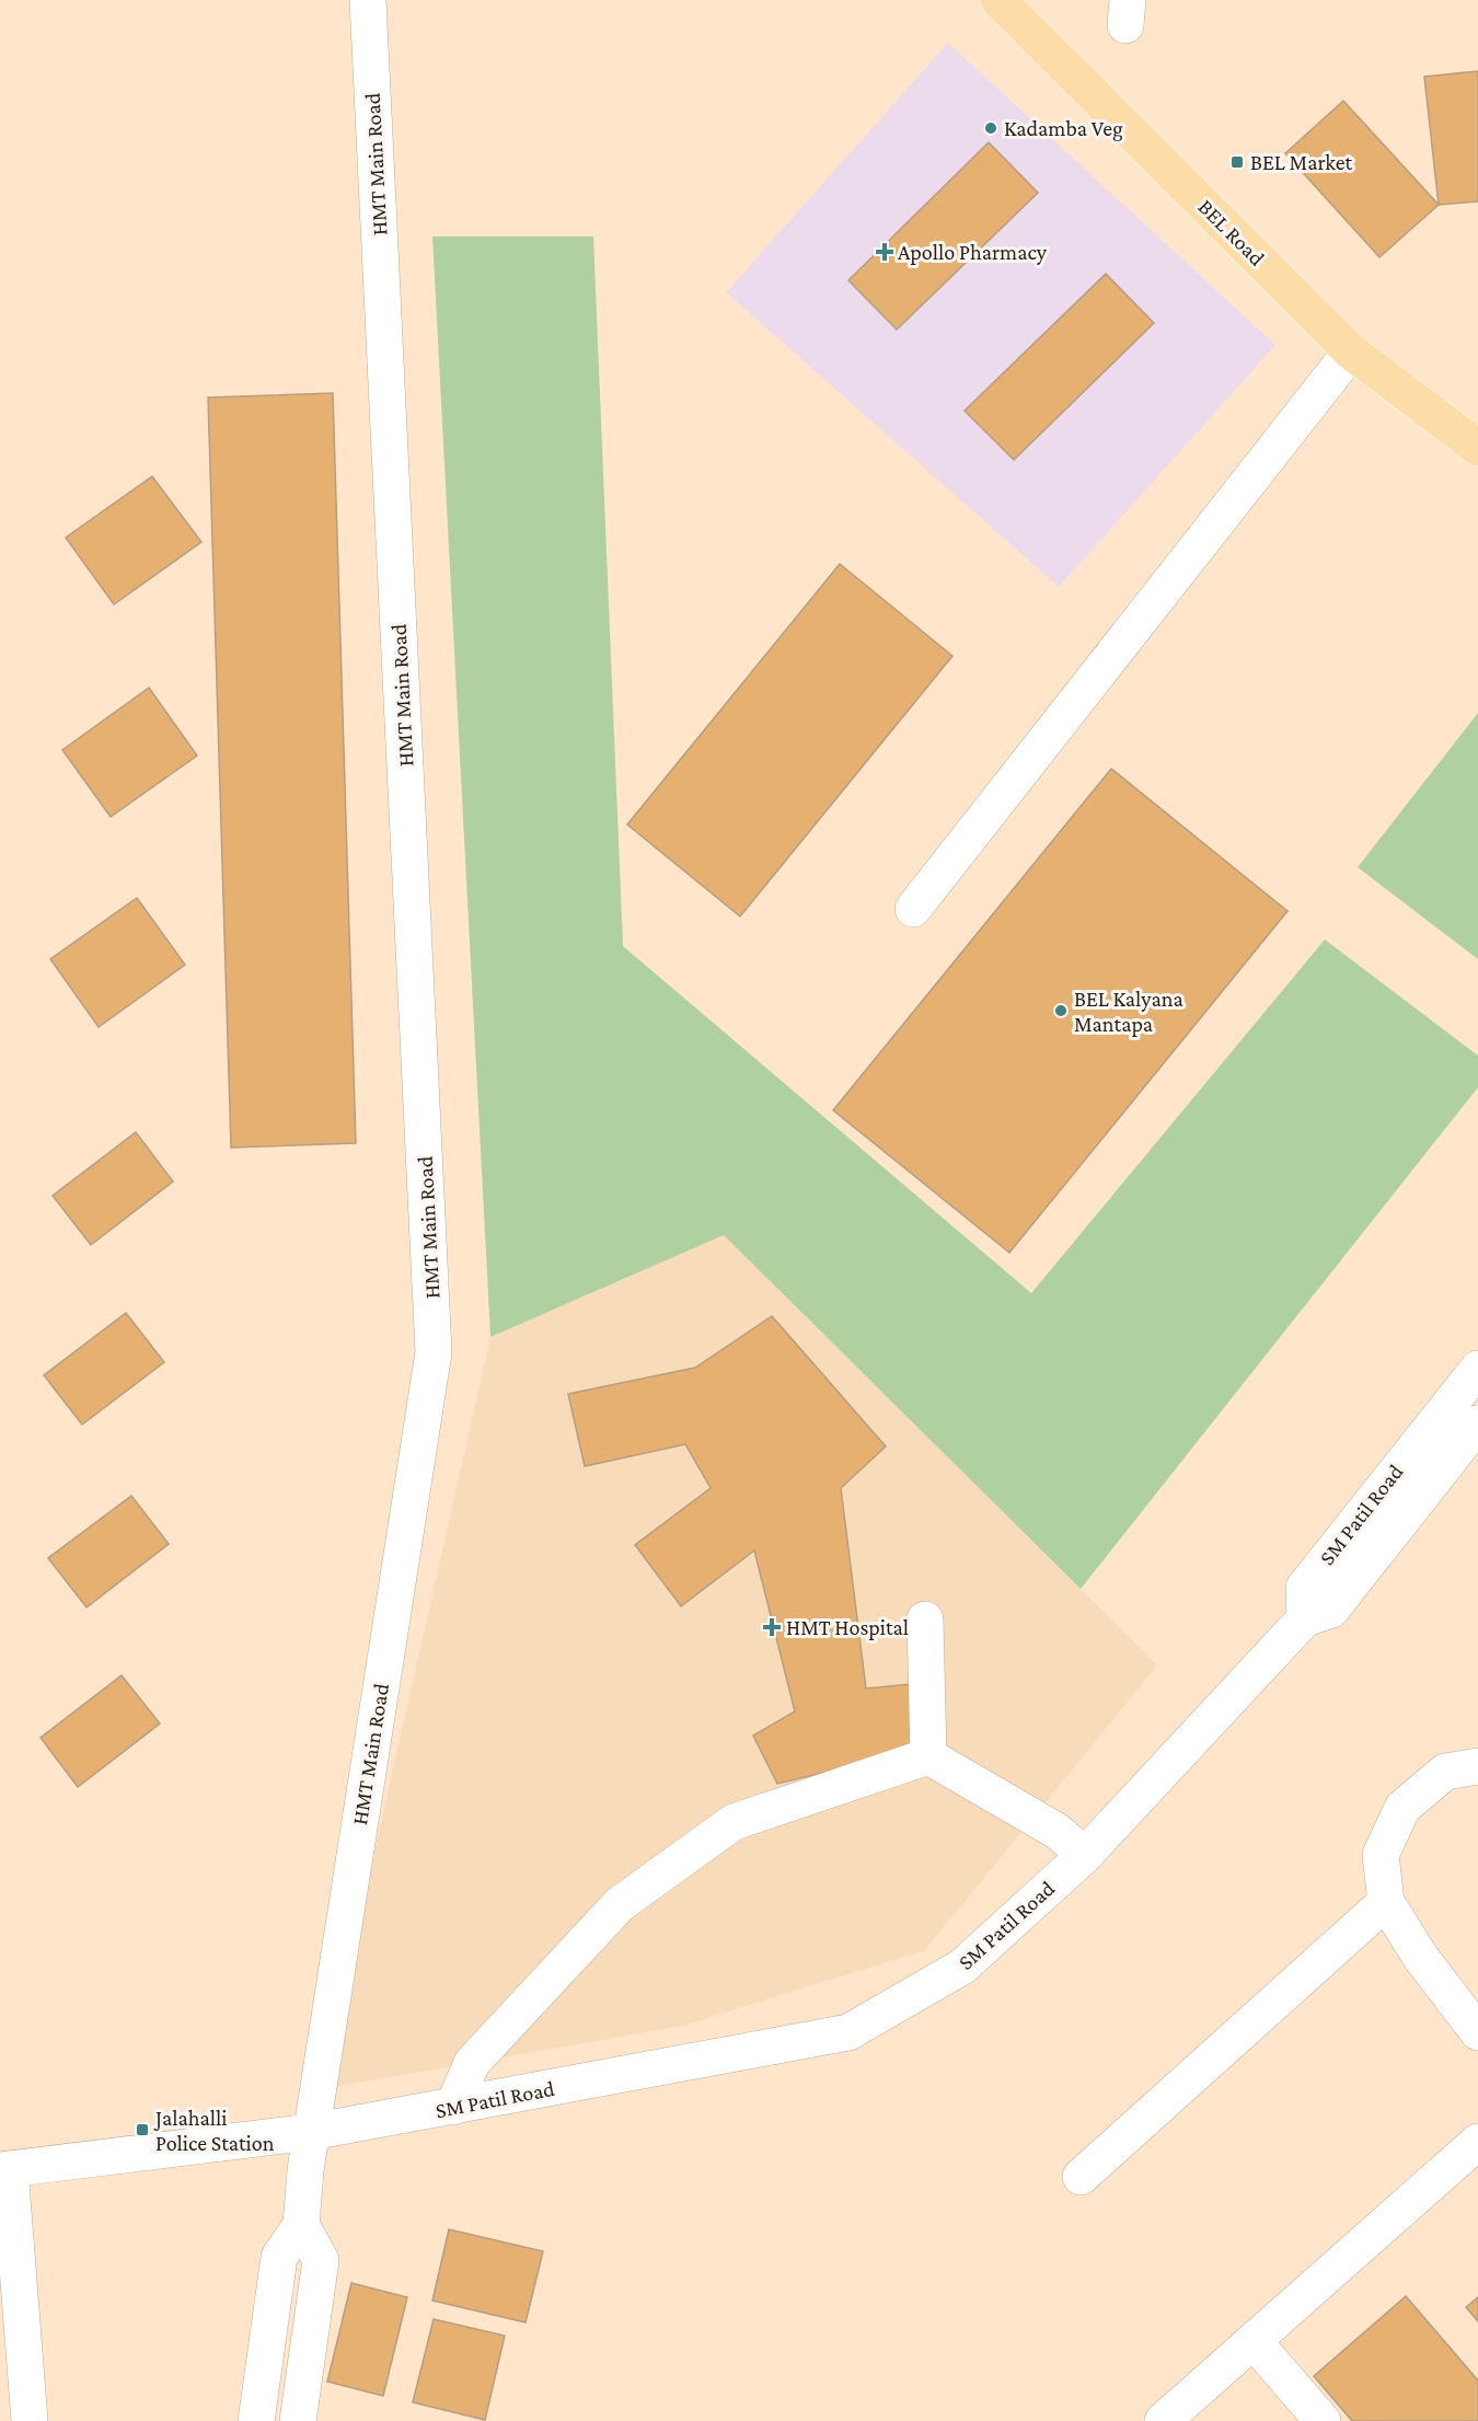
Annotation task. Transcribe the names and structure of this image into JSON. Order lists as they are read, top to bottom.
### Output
{
  "streets": {
    "main road": ["BEL Road"],
    "street": ["HMT Main Road", "SM Patil Road"]
  },
  "crossings": [
    ["HMT Main Road", "SM Patil Road"]
  ],
  "places": {
    "other": ["Kadamba Veg", "BEL Kalyana Mantapa"],
    "transit": ["BEL Market", "Jalahalli Police Station"],
    "health": ["Apollo Pharmacy", "HMT Hospital"]
  }
}
